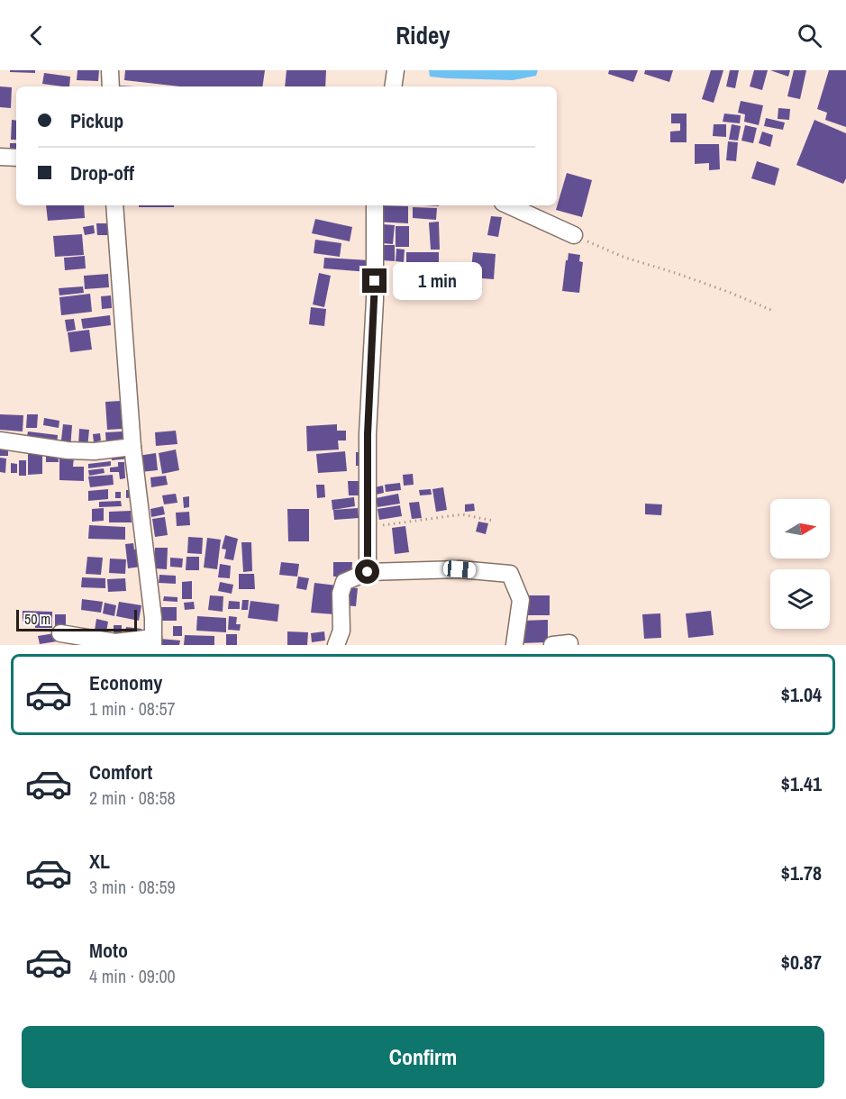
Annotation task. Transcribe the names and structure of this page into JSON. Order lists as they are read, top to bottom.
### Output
{
  "scale_bar": "50 m",
  "north": "right",
  "page": {
    "header": "Ridey",
    "banner": ["Pickup", "Drop-off"],
    "bubble": "1 min",
    "scale": "50 m",
    "list": [
      {
        "name": "Economy",
        "note": "1 min · 08:57",
        "value": "$1.04"
      },
      {
        "name": "Comfort",
        "note": "2 min · 08:58",
        "value": "$1.41"
      },
      {
        "name": "XL",
        "note": "3 min · 08:59",
        "value": "$1.78"
      },
      {
        "name": "Moto",
        "note": "4 min · 09:00",
        "value": "$0.87"
      }
    ],
    "buttons": "Confirm"
  }
}
